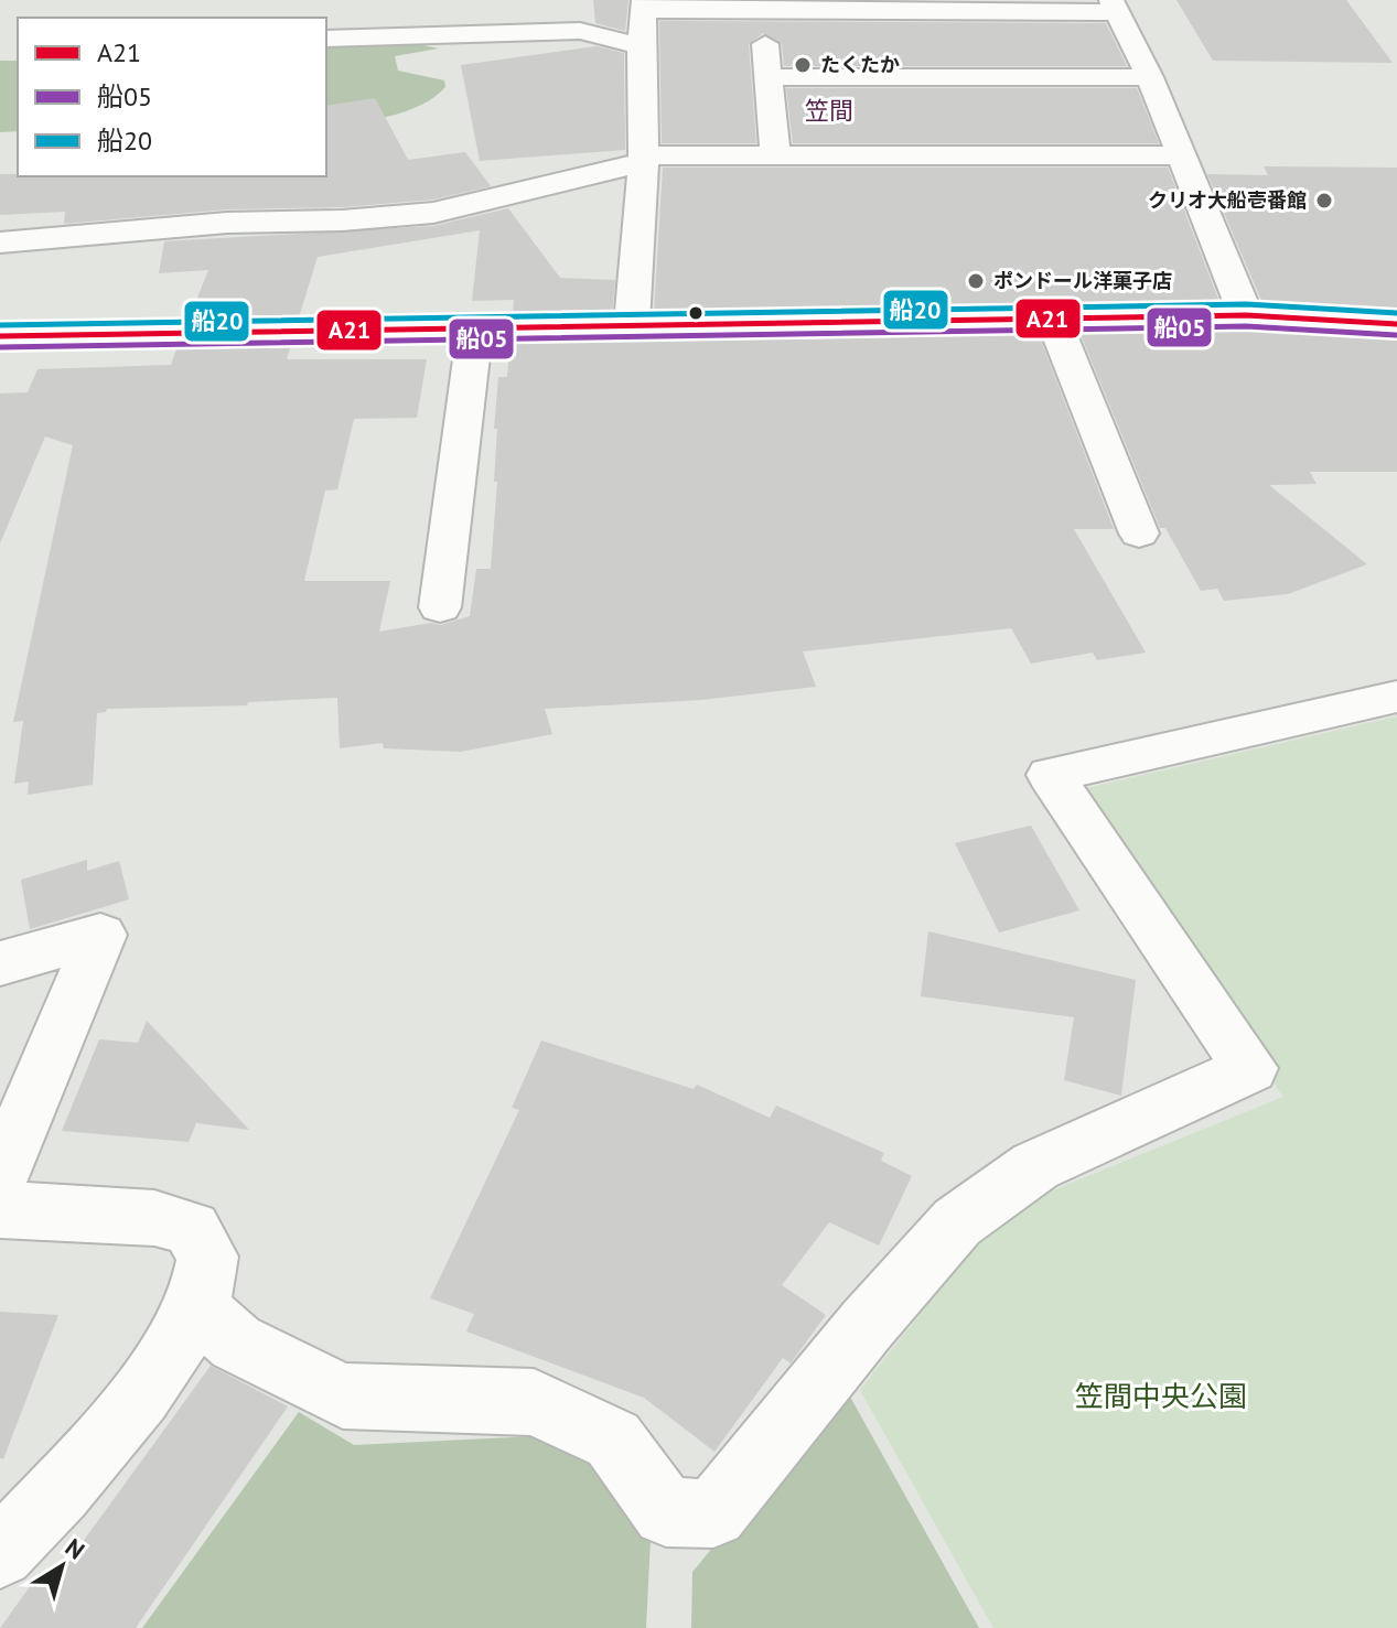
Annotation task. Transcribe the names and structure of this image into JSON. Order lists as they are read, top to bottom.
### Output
{
  "districts": ["笠間"],
  "parks": ["笠間中央公園"],
  "places": ["たくたか", "クリオ大船壱番館", "ポンドール洋菓子店"],
  "lines": ["transit line 船20", "transit line A21", "transit line 船05"],
  "legend": ["A21", "船05", "船20"],
  "north": "top right"
}
